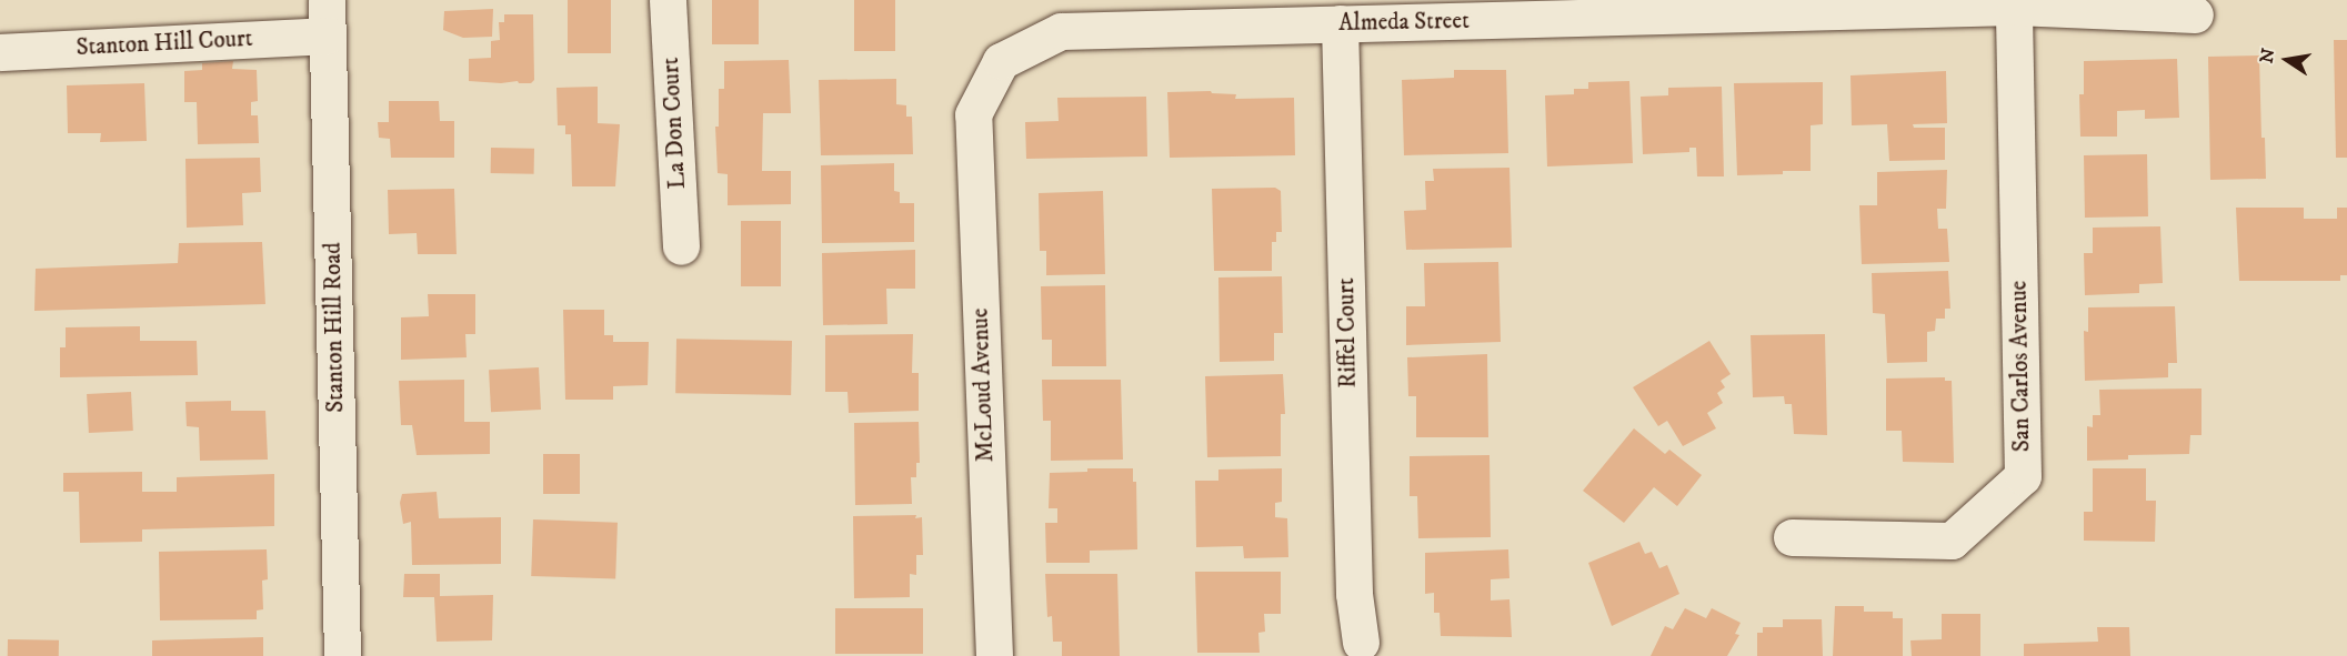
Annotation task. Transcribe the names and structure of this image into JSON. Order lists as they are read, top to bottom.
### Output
{
  "streets": {
    "street": [
      "Almeda Street",
      "Stanton Hill Court",
      "La Don Court",
      "Stanton Hill Road",
      "Riffel Court",
      "San Carlos Avenue",
      "McLoud Avenue"
    ]
  },
  "crossings": [
    ["Almeda Street", "Riffel Court"],
    ["Almeda Street", "San Carlos Avenue"],
    ["Almeda Street", "McLoud Avenue"],
    ["Stanton Hill Court", "Stanton Hill Road"]
  ],
  "north": "left"
}
